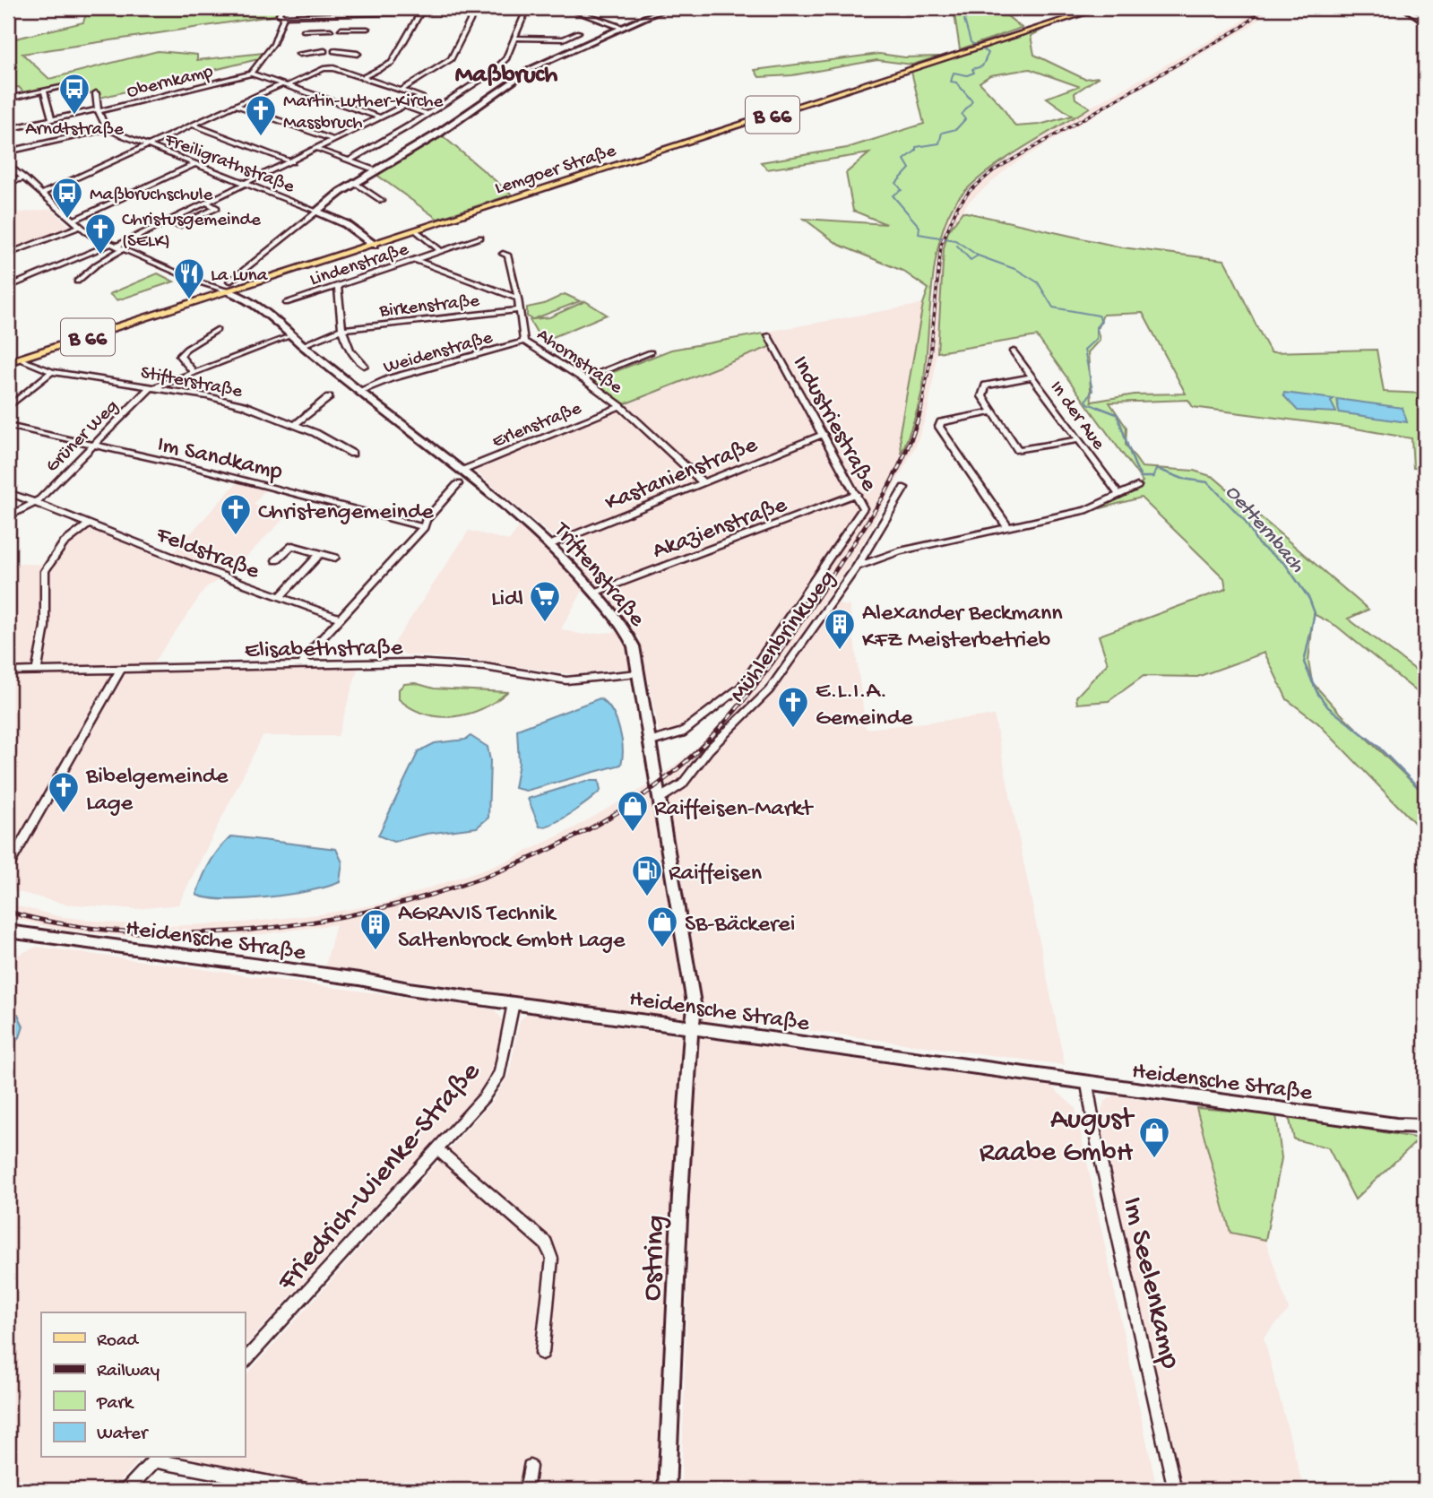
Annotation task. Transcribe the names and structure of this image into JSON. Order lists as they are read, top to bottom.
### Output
{
  "streets": {
    "main road": ["B 66", "Lemgoer Straße"],
    "street": [
      "Obernkamp",
      "Freiligrathstraße",
      "Lindenstraße",
      "Birkenstraße",
      "Weidenstraße",
      "Ahornstraße",
      "Stifterstraße",
      "In der Aue",
      "Industriestraße",
      "Erlenstraße",
      "Grüner Weg",
      "Im Sandkamp",
      "Kastanienstraße",
      "Akazienstraße",
      "Feldstraße",
      "Triftenstraße",
      "Mühlenbrinkweg",
      "Elisabethstraße",
      "Heidensche Straße",
      "Friedrich-Wienke-Straße",
      "Ostring",
      "Im Seelenkamp"
    ]
  },
  "crossings": [
    ["Freiligrathstraße", "Lemgoer Straße"],
    ["Lemgoer Straße", "Lindenstraße"],
    ["Lemgoer Straße", "Stifterstraße"],
    ["Lemgoer Straße", "Triftenstraße"],
    ["Birkenstraße", "Ahornstraße"],
    ["Birkenstraße", "Triftenstraße"],
    ["Weidenstraße", "Ahornstraße"],
    ["Weidenstraße", "Triftenstraße"],
    ["Ahornstraße", "Erlenstraße"],
    ["Ahornstraße", "Kastanienstraße"],
    ["Stifterstraße", "Grüner Weg"],
    ["In der Aue", "Mühlenbrinkweg"],
    ["Industriestraße", "Kastanienstraße"],
    ["Industriestraße", "Akazienstraße"],
    ["Industriestraße", "Triftenstraße"],
    ["Erlenstraße", "Triftenstraße"],
    ["Grüner Weg", "Im Sandkamp"],
    ["Grüner Weg", "Feldstraße"],
    ["Kastanienstraße", "Triftenstraße"],
    ["Akazienstraße", "Triftenstraße"],
    ["Triftenstraße", "Mühlenbrinkweg"],
    ["Triftenstraße", "Elisabethstraße"],
    ["Triftenstraße", "Heidensche Straße"],
    ["Triftenstraße", "Ostring"],
    ["Heidensche Straße", "Friedrich-Wienke-Straße"],
    ["Heidensche Straße", "Ostring"],
    ["Heidensche Straße", "Im Seelenkamp"]
  ],
  "districts": ["Maßbruch"],
  "water": ["Oetternbach"],
  "places": {
    "bus stop": ["Arndtstraße", "Maßbruchschule"],
    "church": [
      "Martin-Luther-Kirche Massbruch",
      "Christusgemeinde (SELK)",
      "Christengemeinde",
      "E.L.I.A. Gemeinde",
      "Bibelgemeinde Lage"
    ],
    "restaurant": ["La Luna"],
    "supermarket": ["Lidl"],
    "building": ["Alexander Beckmann KFZ Meisterbetrieb", "AGRAVIS Technik Saltenbrock GmbH Lage"],
    "shop": ["Raiffeisen-Markt", "SB-Bäckerei", "August Raabe GmbH"],
    "fuel station": ["Raiffeisen"]
  },
  "legend": [
    "Road",
    "Railway",
    "Park",
    "Water"
  ]
}
